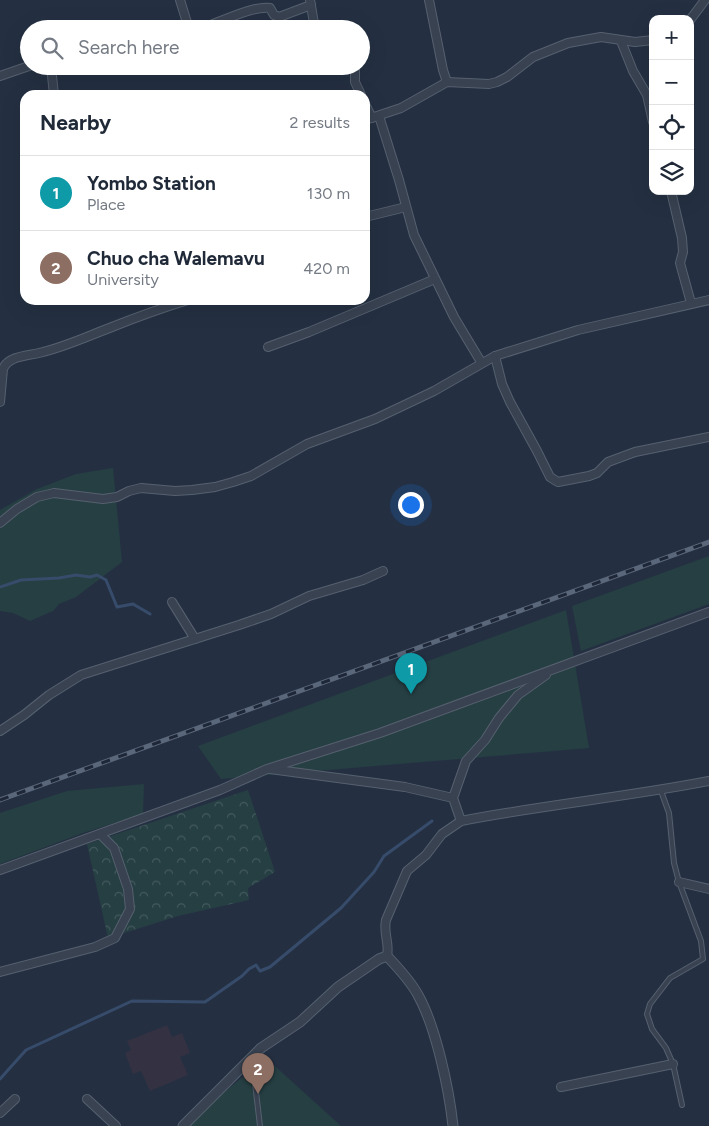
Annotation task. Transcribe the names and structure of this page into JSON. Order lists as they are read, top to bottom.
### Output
{
  "page": {
    "map_buttons": ["+", "−"],
    "search": "Search here",
    "heading": ["Nearby", "2 results"],
    "list": [
      {
        "mark": "1",
        "name": "Yombo Station",
        "note": "Place",
        "value": "130 m"
      },
      {
        "mark": "2",
        "name": "Chuo cha Walemavu",
        "note": "University",
        "value": "420 m"
      }
    ],
    "pins": ["1", "2"]
  }
}
